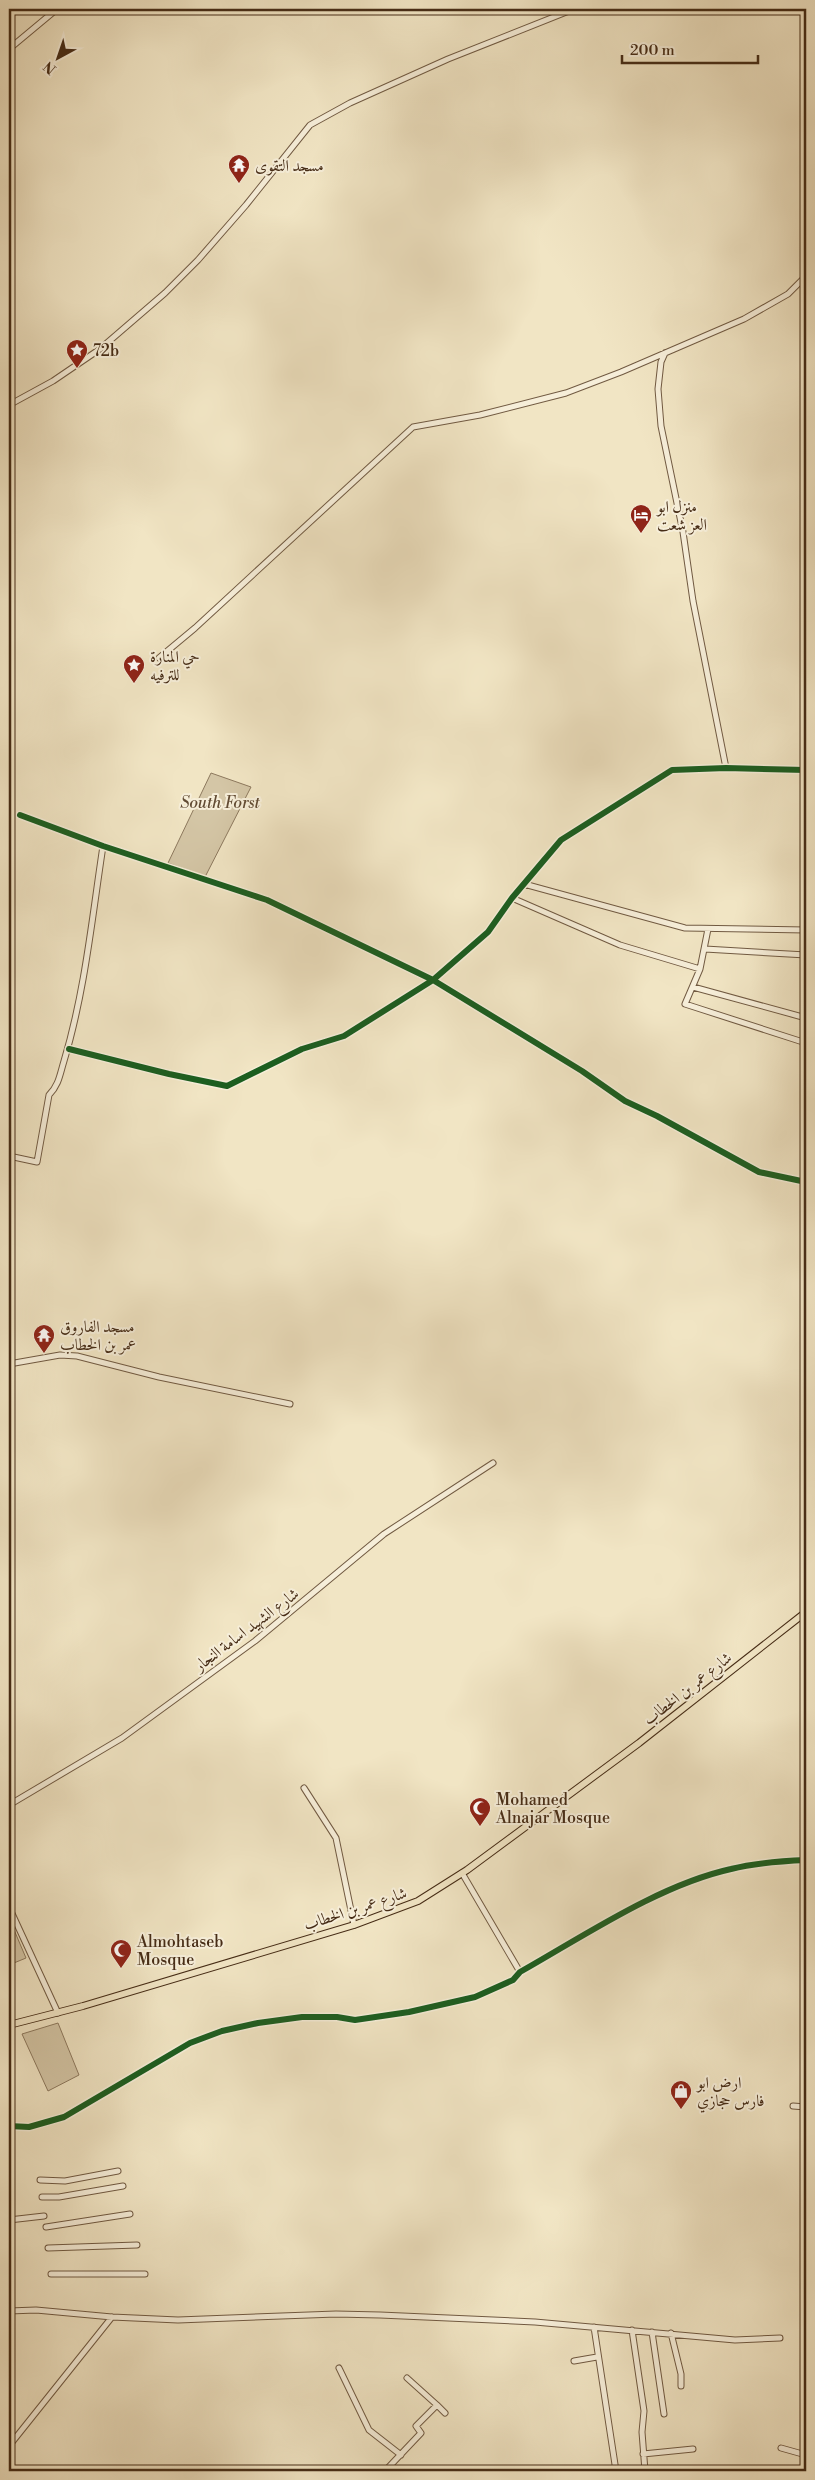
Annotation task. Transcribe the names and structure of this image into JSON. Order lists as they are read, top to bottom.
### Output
{
  "streets": {
    "main road": ["شارع عمر بن الخطاب"],
    "street": ["شارع الشهيد اسامة النجار"]
  },
  "parks": ["South Forst"],
  "places": {
    "temple": ["مسجد التقوى", "مسجد الفاروق عمر بن الخطاب"],
    "place": ["72b", "حي المنارة للترفيه"],
    "hotel": ["منزل ابو العز شعت"],
    "mosque": ["Mohamed Alnajar Mosque", "Almohtaseb Mosque"],
    "shop": ["ارض ابو فارس حجازي"]
  },
  "scale_bar": "200 m",
  "north": "bottom left"
}
